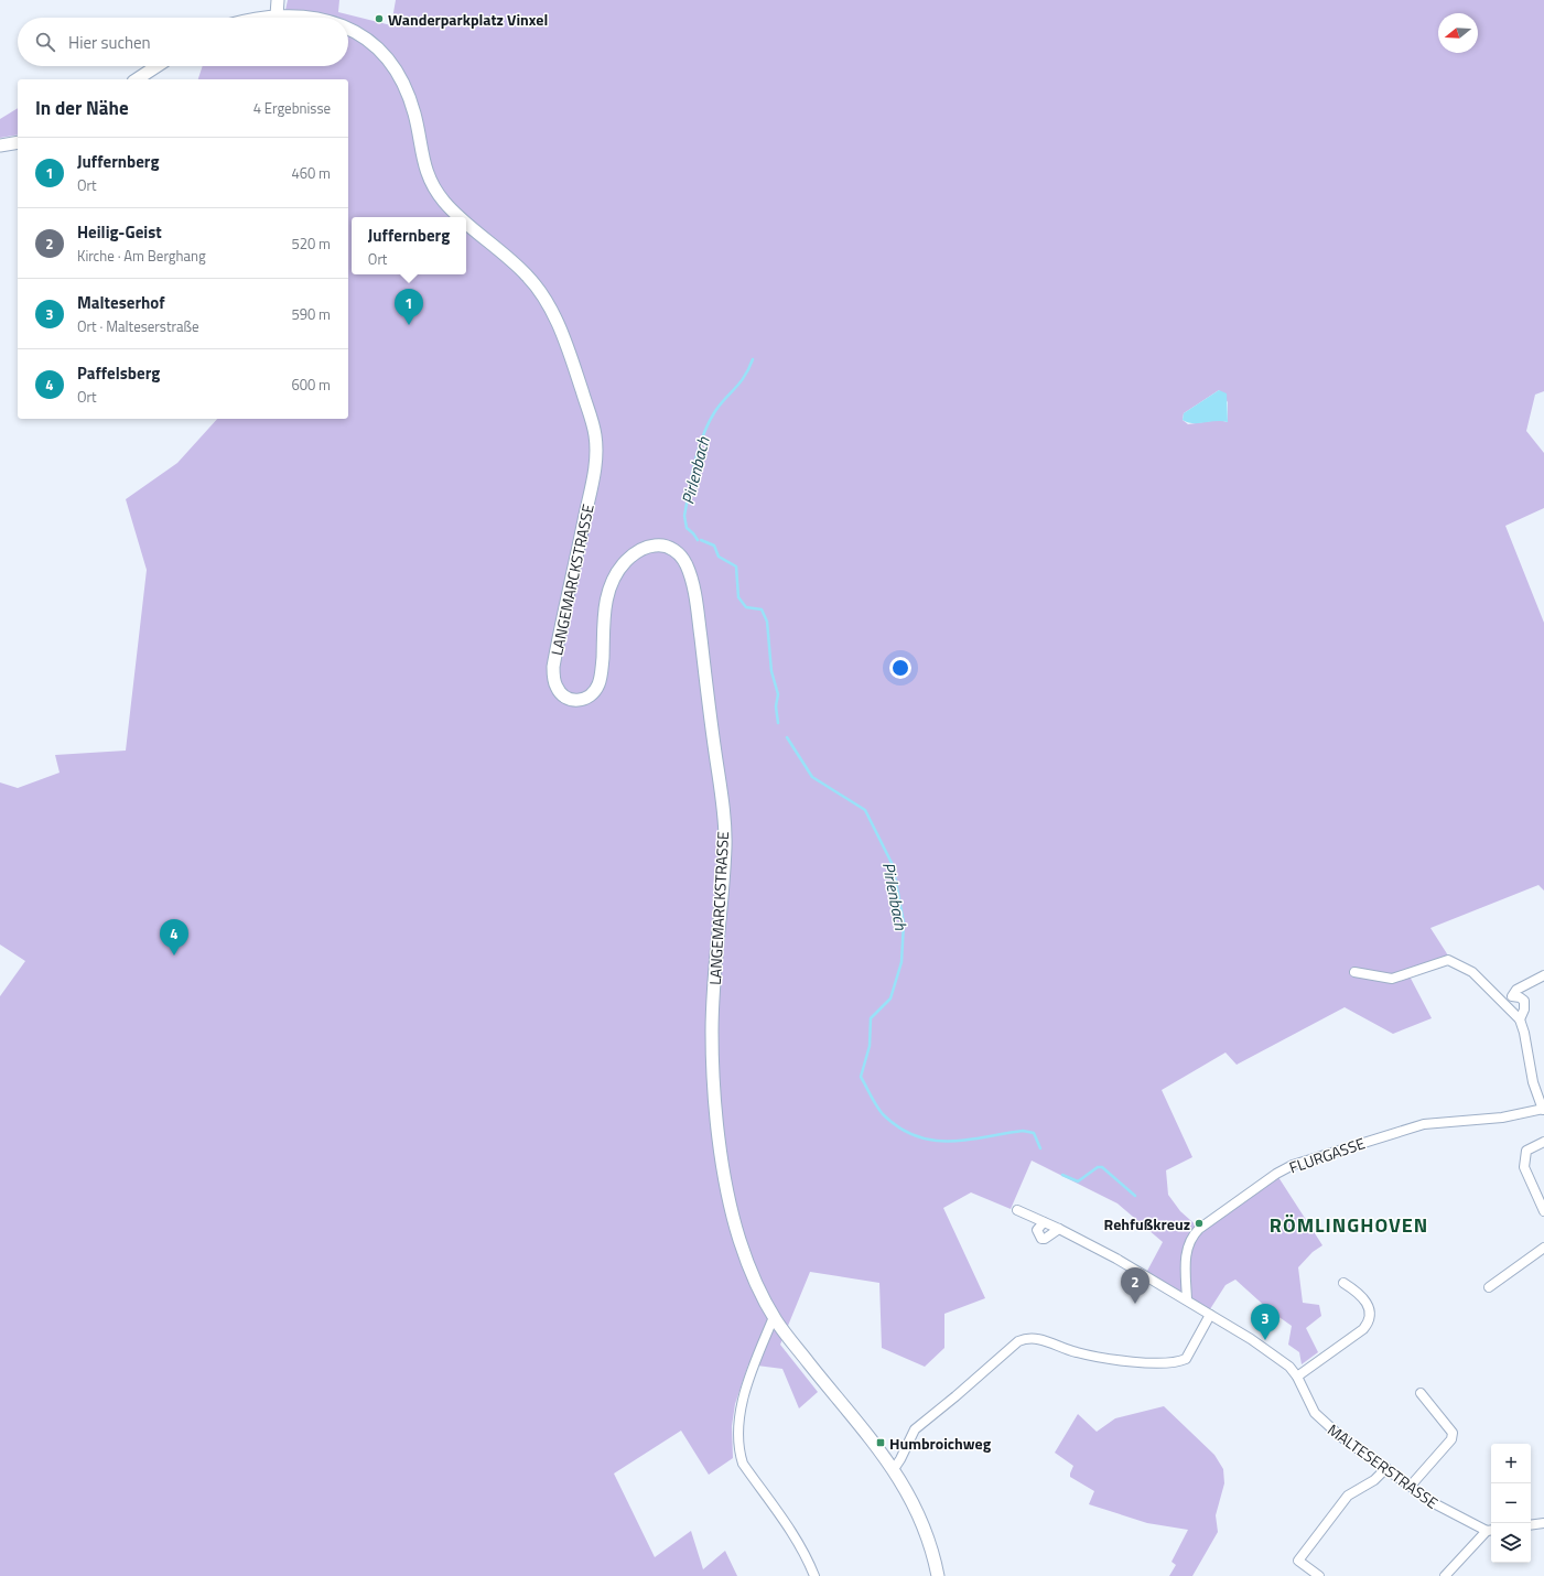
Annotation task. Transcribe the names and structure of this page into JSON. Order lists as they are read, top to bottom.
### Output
{
  "streets": {
    "main road": ["LANGEMARCKSTRASSE"],
    "street": ["FLURGASSE", "MALTESERSTRASSE"]
  },
  "crossings": [
    ["FLURGASSE", "MALTESERSTRASSE"]
  ],
  "districts": ["RÖMLINGHOVEN"],
  "water": ["Pirlenbach"],
  "places": {
    "other": ["Wanderparkplatz Vinxel", "Rehfußkreuz"],
    "transit": ["Humbroichweg"]
  },
  "north": "left",
  "page": {
    "search": "Hier suchen",
    "heading": ["In der Nähe", "4 Ergebnisse"],
    "list": [
      {
        "mark": "1",
        "name": "Juffernberg",
        "note": "Ort",
        "value": "460 m"
      },
      {
        "mark": "2",
        "name": "Heilig-Geist",
        "note": "Kirche · Am Berghang",
        "value": "520 m"
      },
      {
        "mark": "3",
        "name": "Malteserhof",
        "note": "Ort · Malteserstraße",
        "value": "590 m"
      },
      {
        "mark": "4",
        "name": "Paffelsberg",
        "note": "Ort",
        "value": "600 m"
      }
    ],
    "popup": ["Juffernberg", "Ort"],
    "pins": [
      "1",
      "4",
      "2",
      "3"
    ],
    "map_buttons": ["+", "−"]
  }
}
